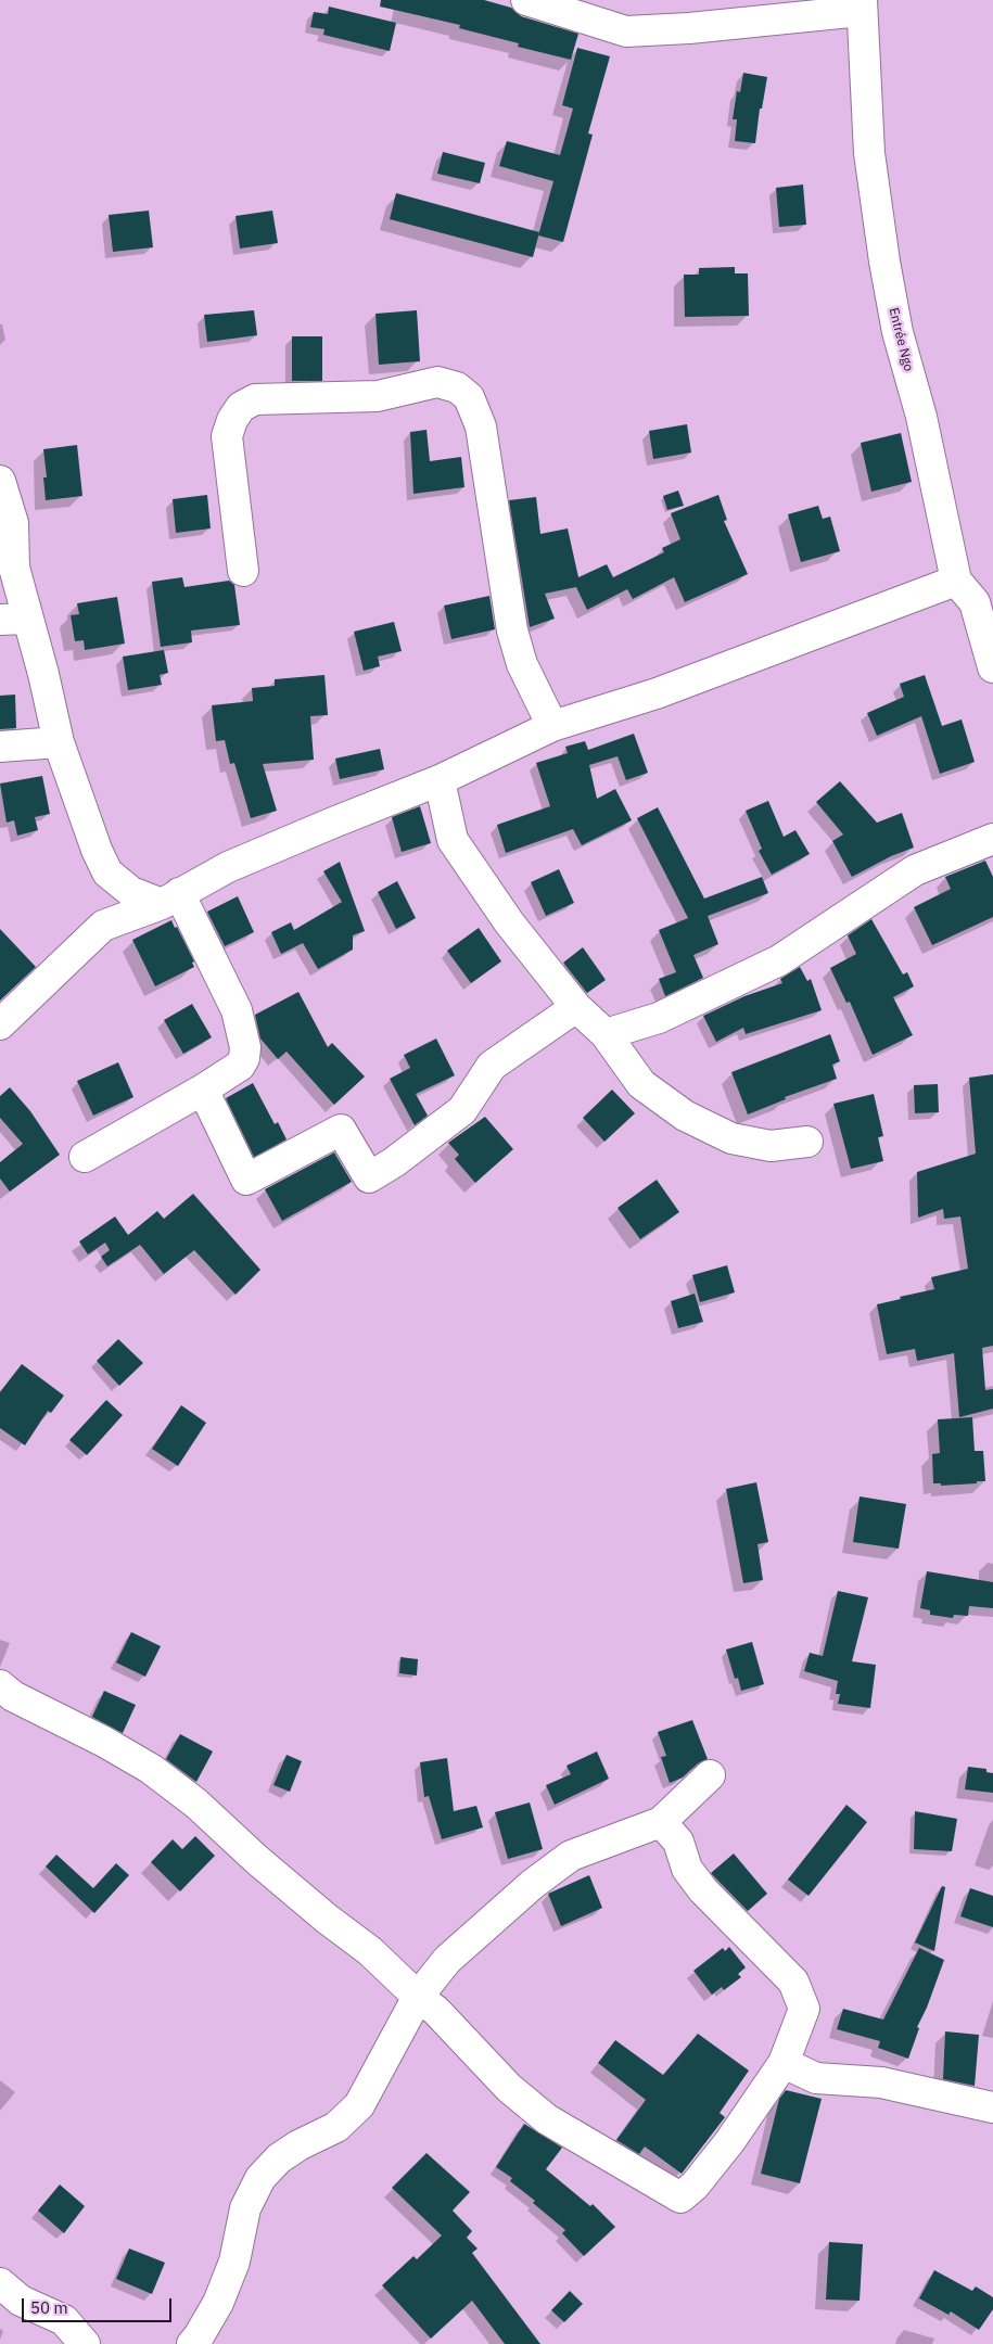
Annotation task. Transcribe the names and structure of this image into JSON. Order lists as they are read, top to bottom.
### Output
{
  "streets": {
    "street": ["Entrée Ngo"]
  },
  "scale_bar": "50 m"
}
